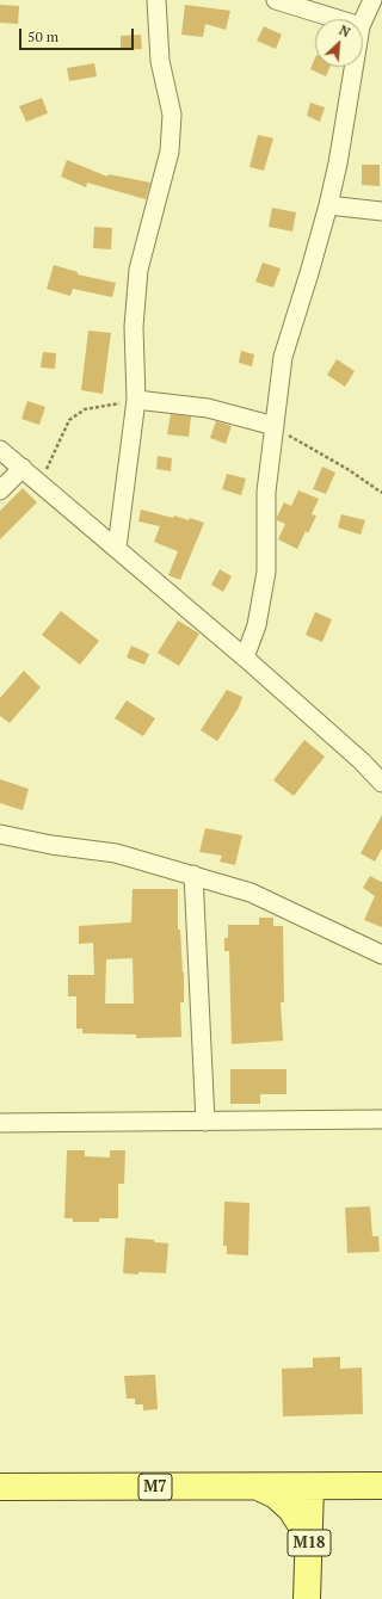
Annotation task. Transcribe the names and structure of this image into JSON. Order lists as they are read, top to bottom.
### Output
{
  "streets": {
    "main road": ["M7", "M18"]
  },
  "crossings": [
    ["M7", "M18"]
  ],
  "scale_bar": "50 m",
  "north": "top right"
}
